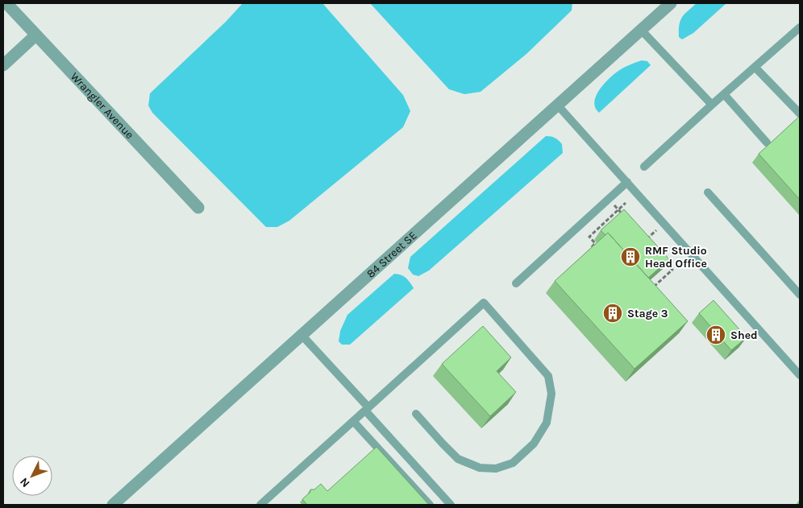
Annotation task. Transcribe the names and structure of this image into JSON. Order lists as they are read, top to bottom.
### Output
{
  "streets": {
    "street": ["Wrangler Avenue", "84 Street SE"]
  },
  "places": {
    "building": ["RMF Studio Head Office", "Stage 3", "Shed"]
  },
  "north": "bottom left"
}
